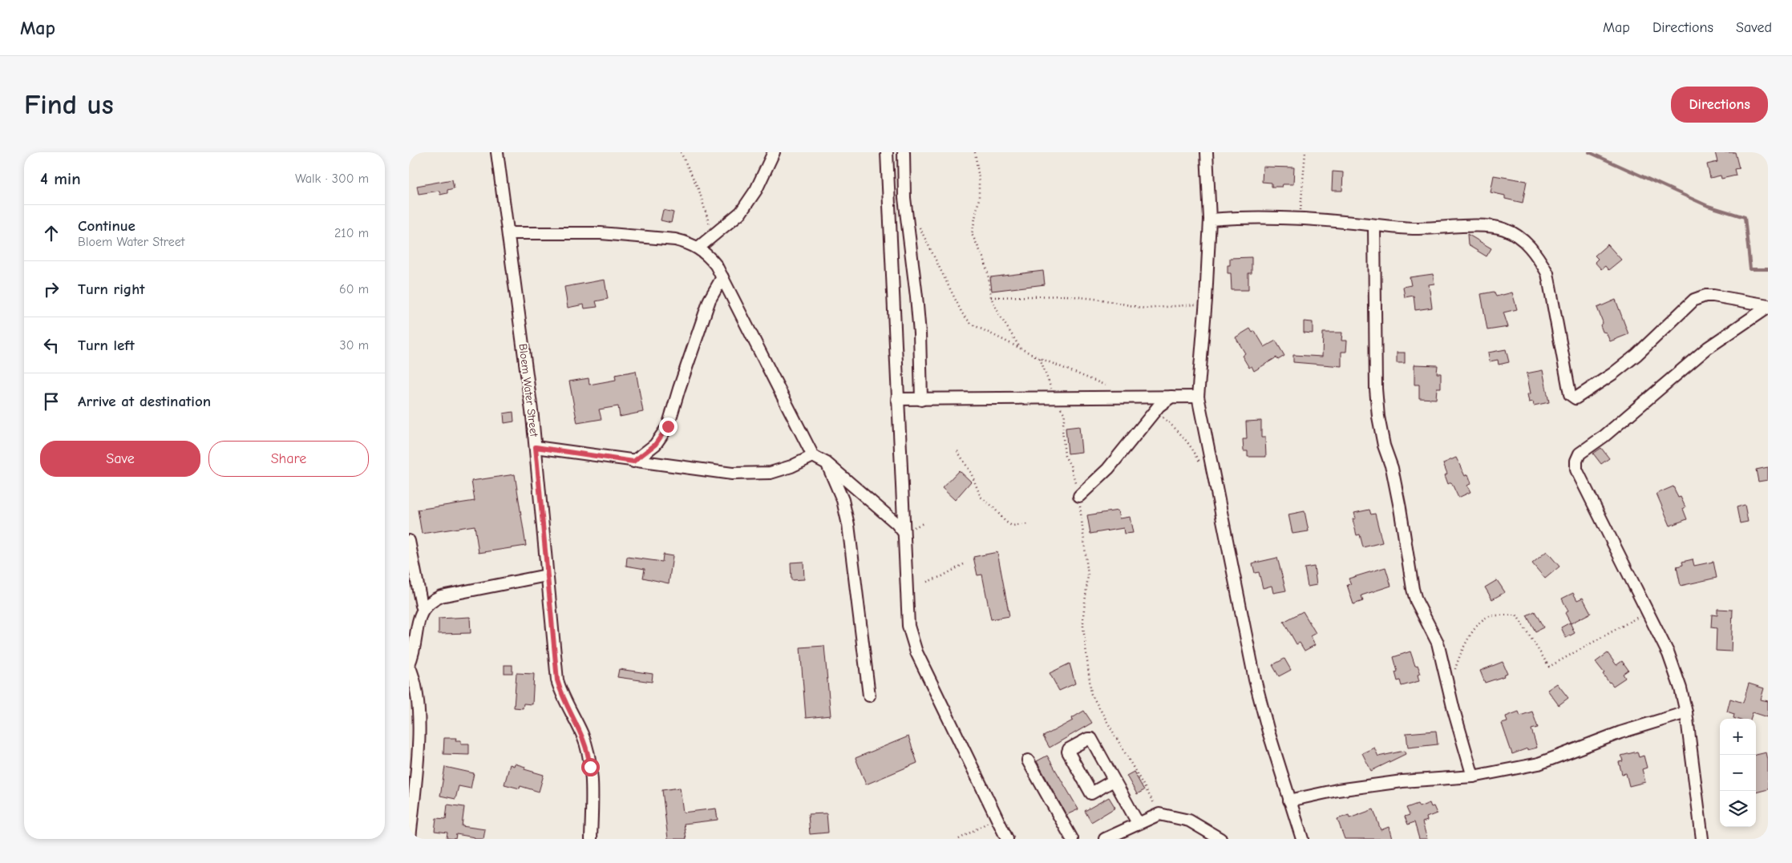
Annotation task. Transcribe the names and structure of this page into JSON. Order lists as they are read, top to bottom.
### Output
{
  "streets": {
    "street": ["Bloem Water Street"]
  },
  "page": {
    "header": "Map",
    "nav": ["Map", "Directions", "Saved"],
    "buttons": [
      "Directions",
      ["Save", "Share"]
    ],
    "title": "Find us",
    "heading": ["4 min", "Walk · 300 m"],
    "list": [
      ["Continue", "Bloem Water Street", "210 m"],
      ["Turn right", "60 m"],
      ["Turn left", "30 m"],
      "Arrive at destination"
    ],
    "map_buttons": ["+", "−"]
  }
}
